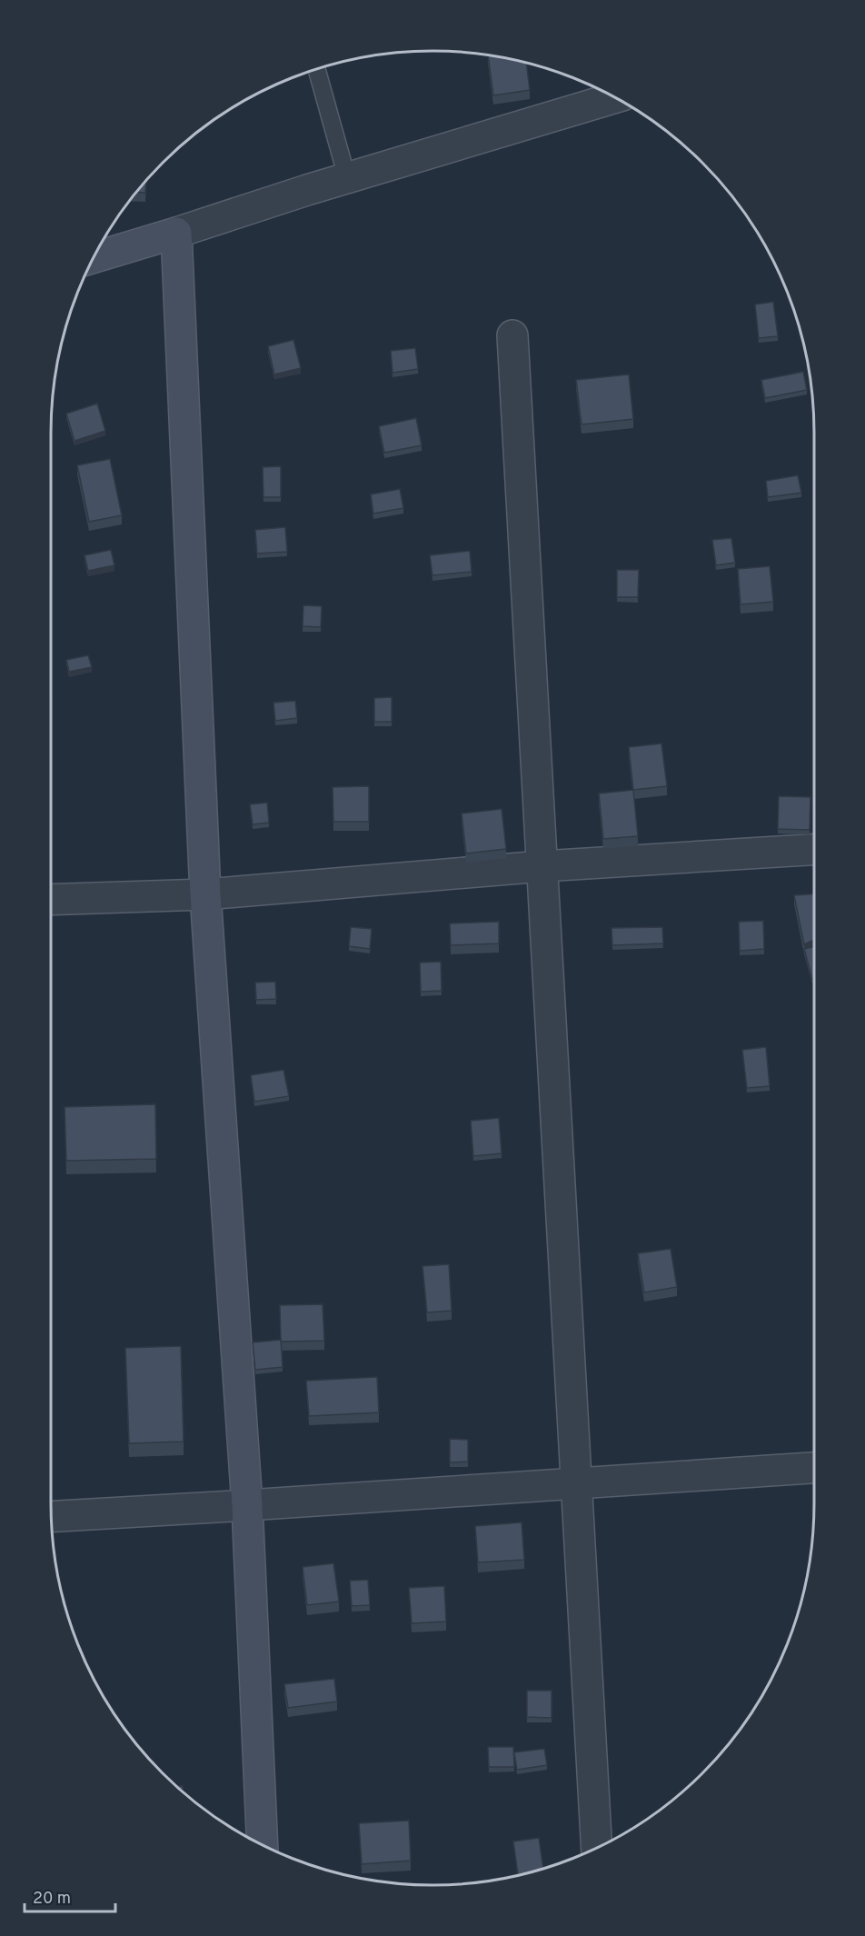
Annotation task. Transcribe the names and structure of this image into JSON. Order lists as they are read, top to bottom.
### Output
{
  "scale_bar": "20 m"
}
